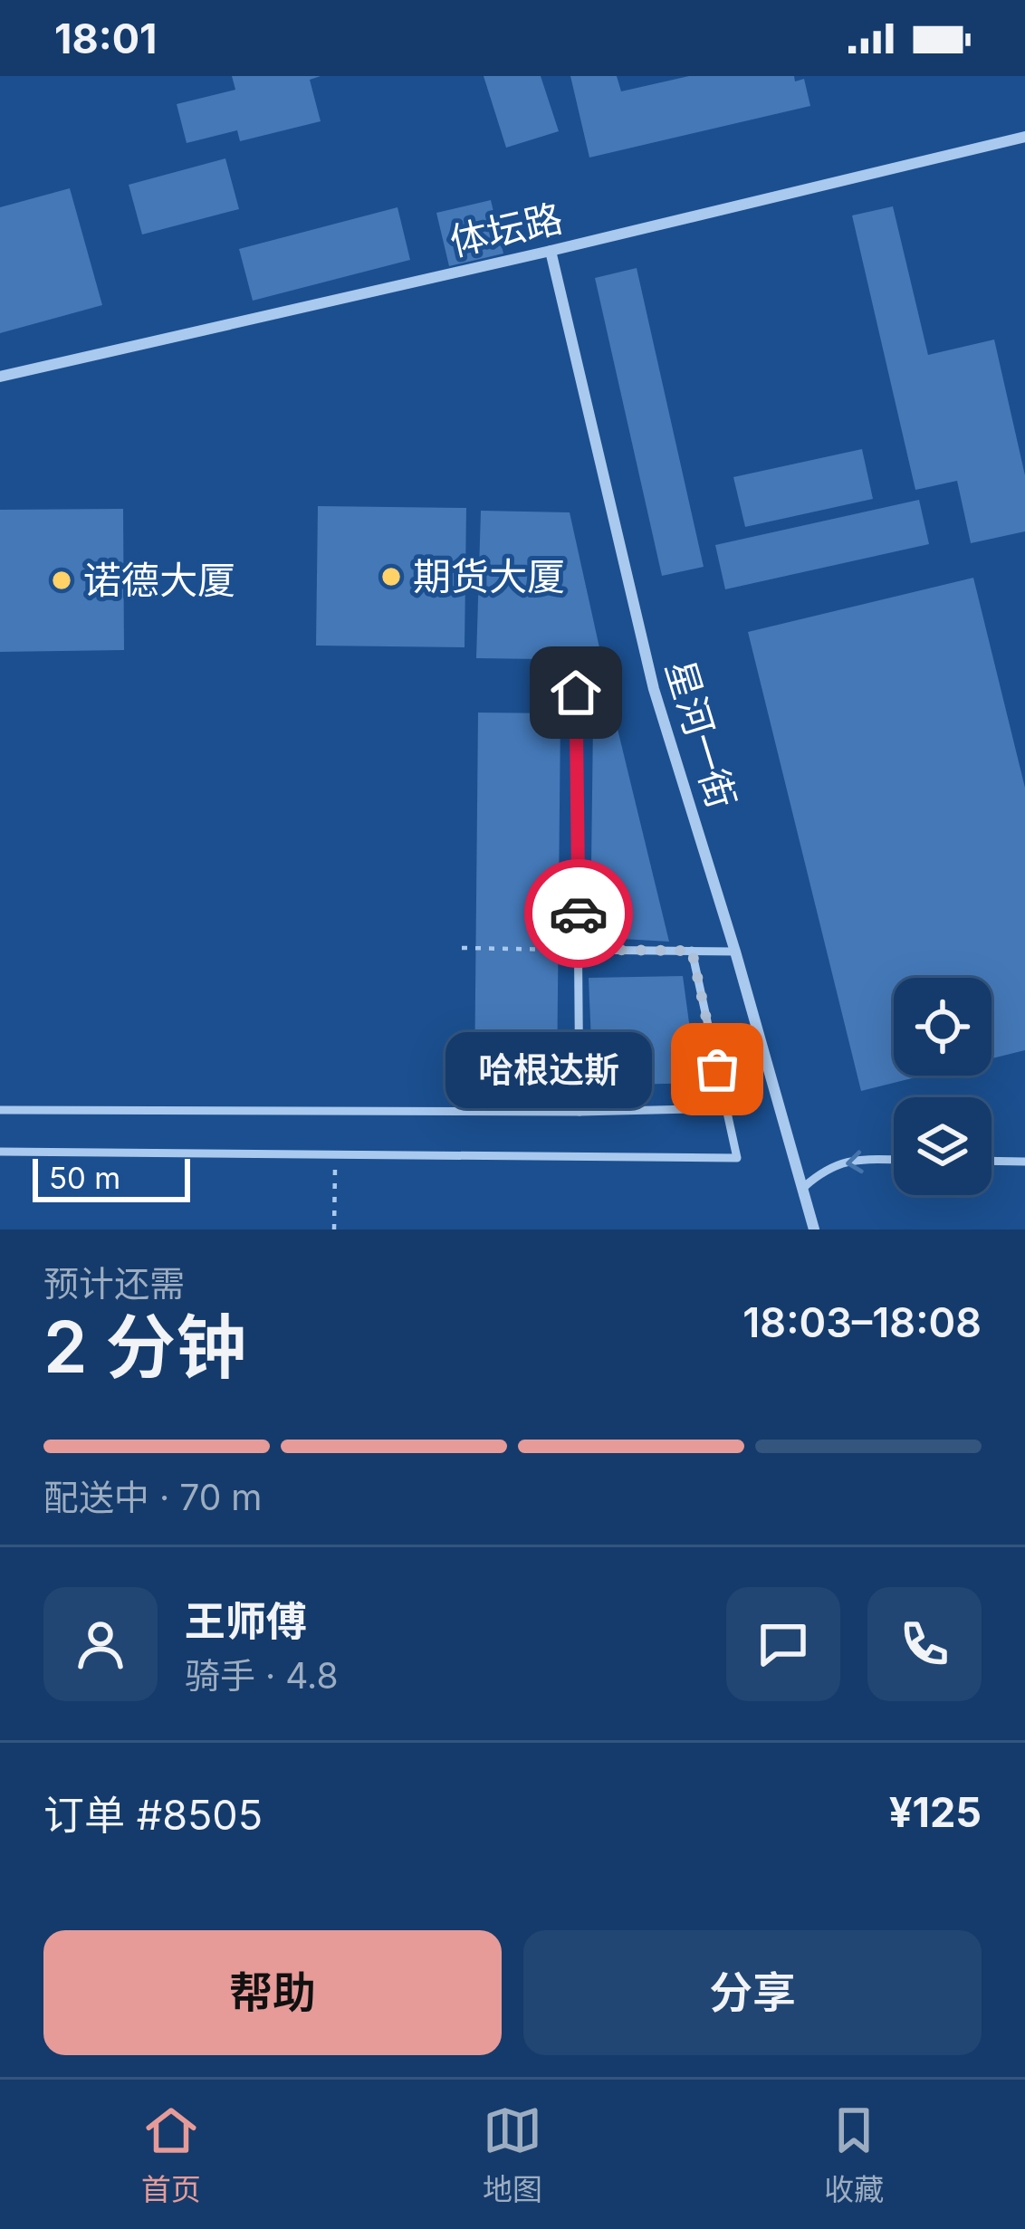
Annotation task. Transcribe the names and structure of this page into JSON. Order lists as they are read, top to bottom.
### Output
{
  "streets": {
    "street": ["体坛路", "星河一街"]
  },
  "crossings": [
    ["体坛路", "星河一街"]
  ],
  "places": ["期货大厦", "诺德大厦", "哈根达斯"],
  "scale_bar": "50 m",
  "page": {
    "status": "18:01",
    "bubble": "哈根达斯",
    "scale": "50 m",
    "heading": ["2 分钟", "预计还需", "18:03–18:08"],
    "panel": [
      "王师傅",
      "骑手 · 4.8",
      "订单 #8505",
      "¥125"
    ],
    "bar": "配送中 · 70 m",
    "buttons": ["帮助", "分享"],
    "tabs": ["首页", "地图", "收藏"]
  }
}
